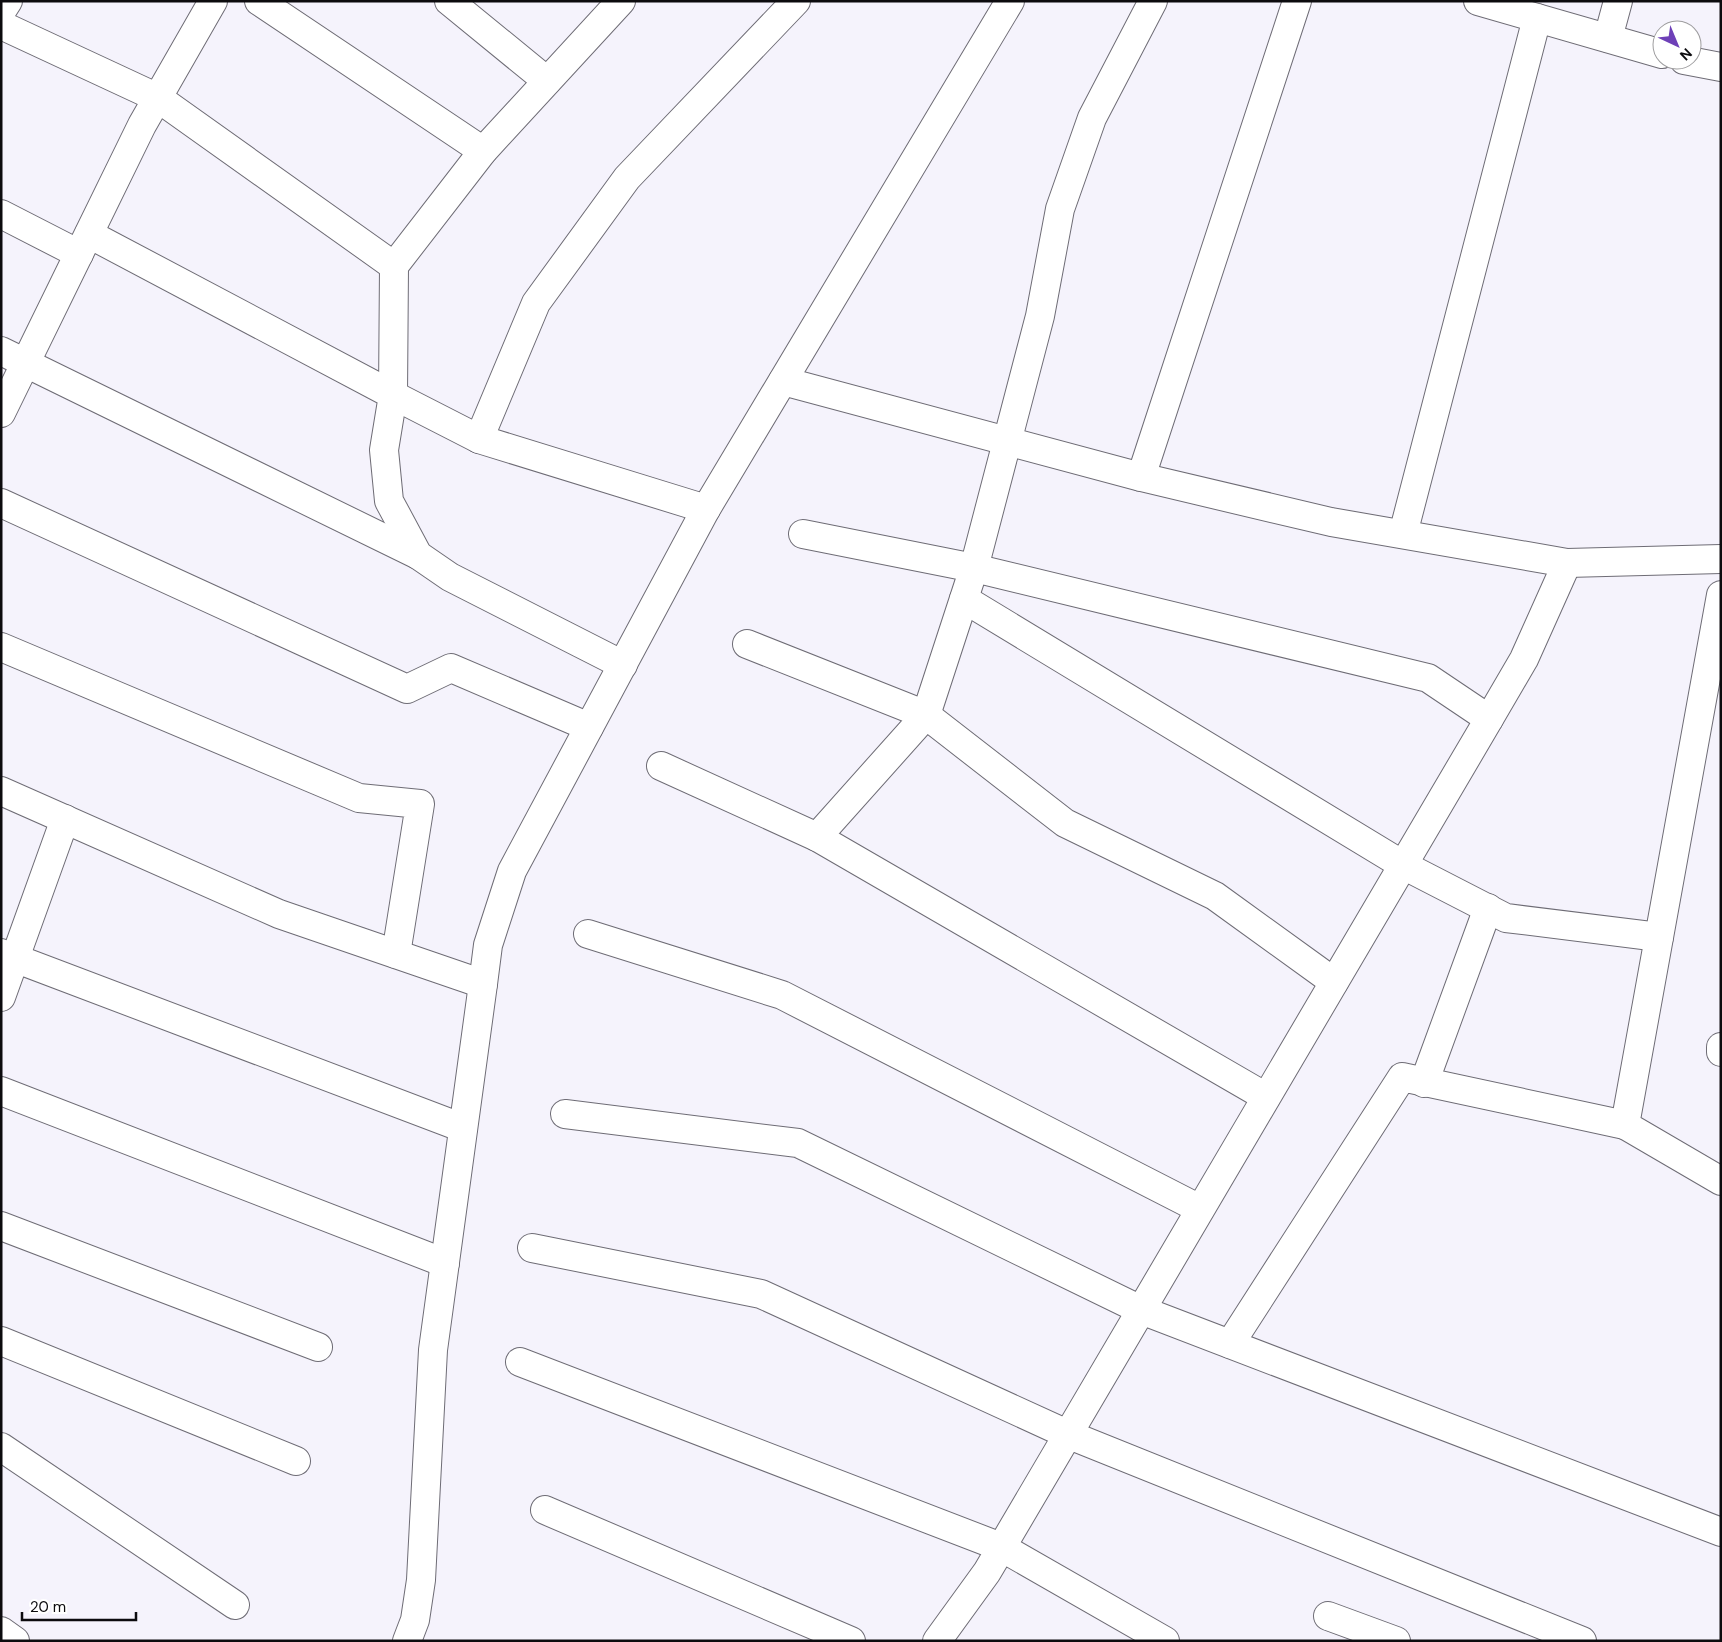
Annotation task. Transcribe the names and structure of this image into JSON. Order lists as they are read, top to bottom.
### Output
{
  "scale_bar": "20 m",
  "north": "bottom right"
}
